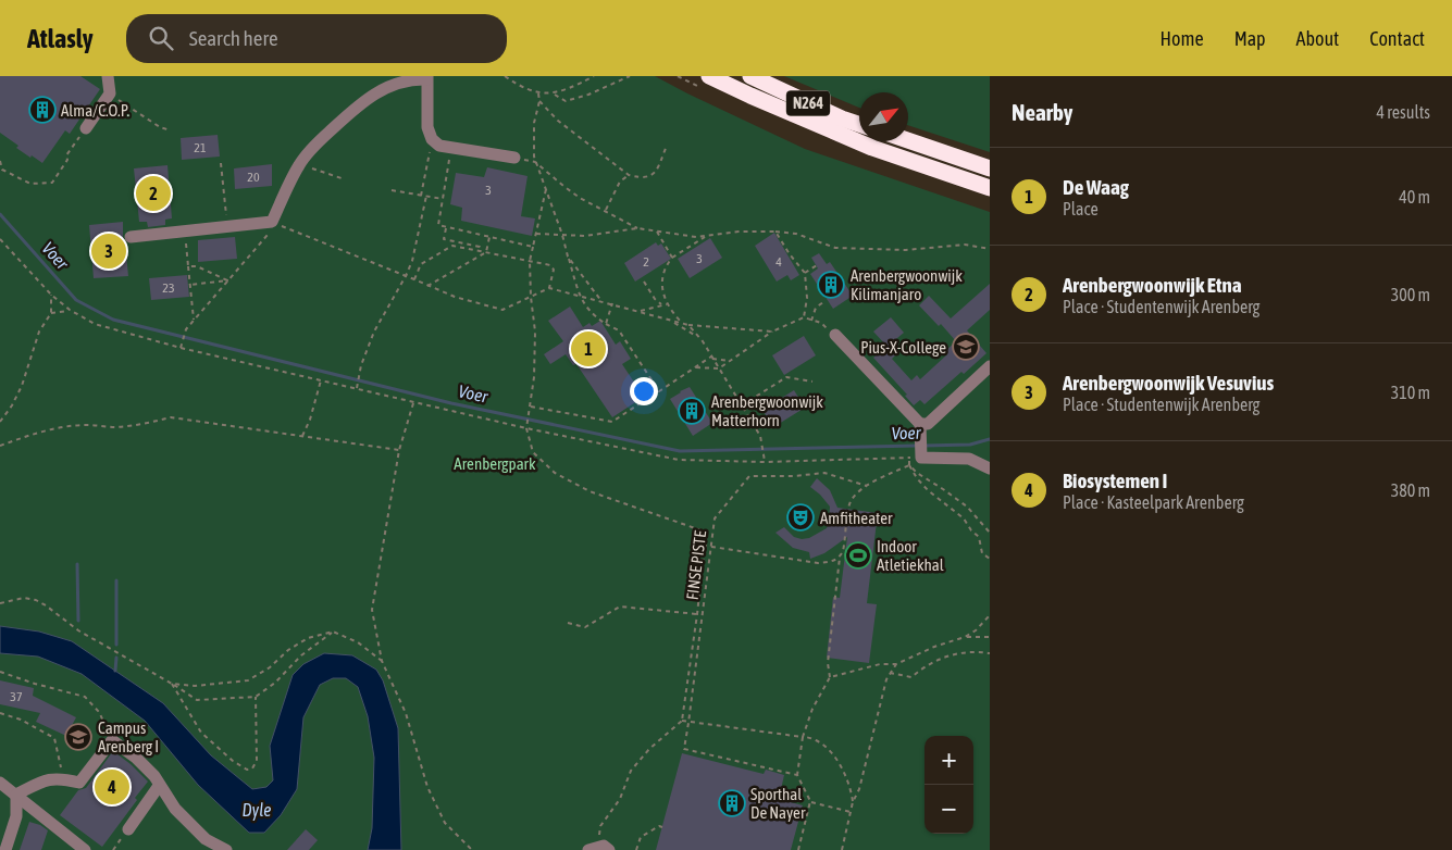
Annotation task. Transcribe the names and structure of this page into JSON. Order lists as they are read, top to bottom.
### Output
{
  "streets": {
    "highway": ["N264"],
    "path": ["FINSE PISTE"]
  },
  "water": ["Voer", "Dyle"],
  "parks": ["Arenbergpark"],
  "places": {
    "building": [
      "Alma/C.O.P.",
      "Arenbergwoonwijk Kilimanjaro",
      "Arenbergwoonwijk Matterhorn",
      "Sporthal De Nayer"
    ],
    "school or university": ["Pius-X-College", "Campus Arenberg I"],
    "theatre": ["Amfitheater"],
    "sports": ["Indoor Atletiekhal"]
  },
  "house_numbers": [
    "21",
    "20",
    "3",
    "3",
    "2",
    "4",
    "23",
    "37"
  ],
  "north": "top right",
  "page": {
    "header": "Atlasly",
    "search": "Search here",
    "nav": [
      "Home",
      "Map",
      "About",
      "Contact"
    ],
    "heading": ["Nearby", "4 results"],
    "list": [
      {
        "mark": "1",
        "name": "De Waag",
        "note": "Place",
        "value": "40 m"
      },
      {
        "mark": "2",
        "name": "Arenbergwoonwijk Etna",
        "note": "Place · Studentenwijk Arenberg",
        "value": "300 m"
      },
      {
        "mark": "3",
        "name": "Arenbergwoonwijk Vesuvius",
        "note": "Place · Studentenwijk Arenberg",
        "value": "310 m"
      },
      {
        "mark": "4",
        "name": "Biosystemen I",
        "note": "Place · Kasteelpark Arenberg",
        "value": "380 m"
      }
    ],
    "pins": [
      "2",
      "3",
      "1",
      "4"
    ],
    "map_buttons": ["+", "−"]
  }
}
